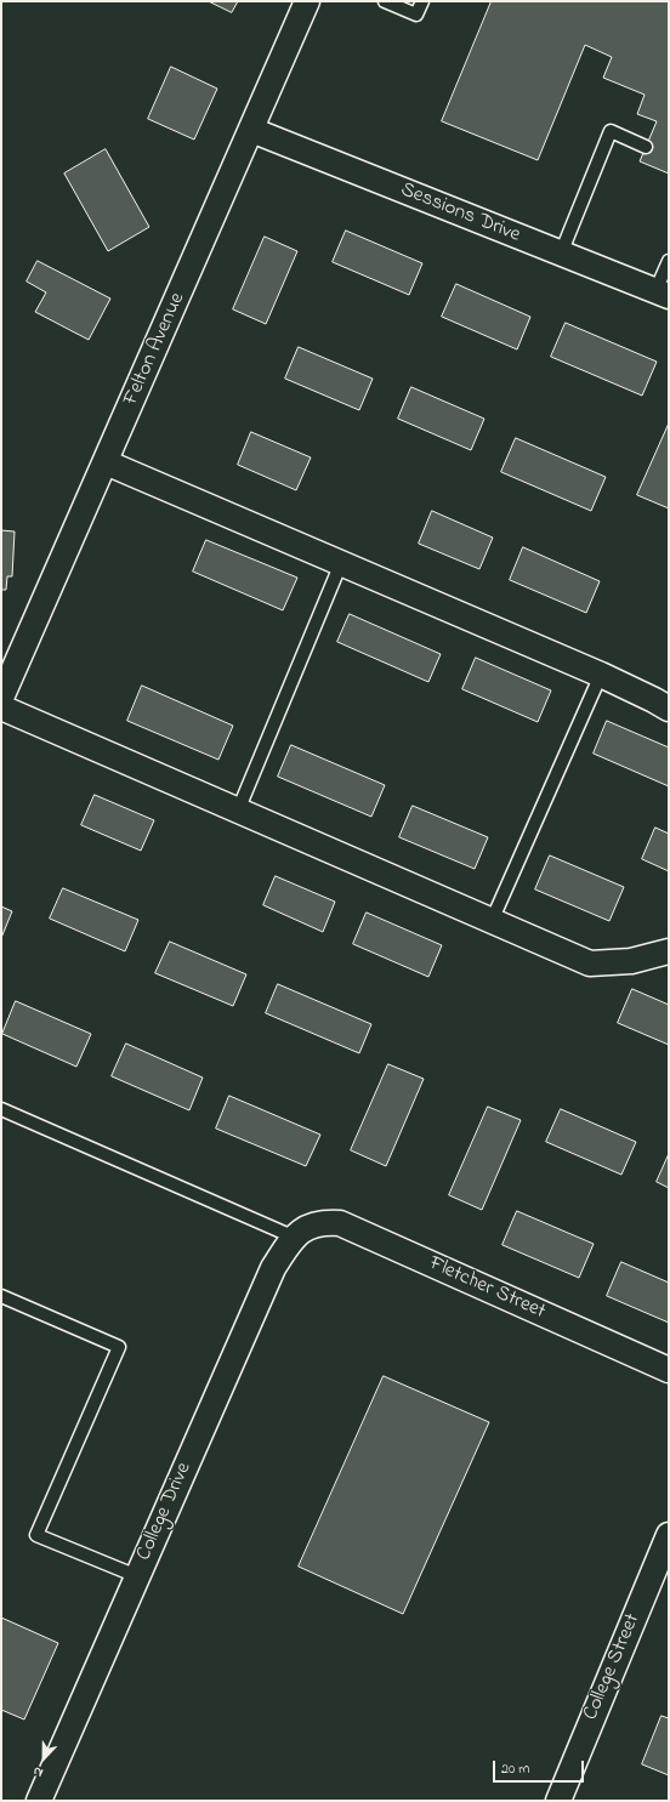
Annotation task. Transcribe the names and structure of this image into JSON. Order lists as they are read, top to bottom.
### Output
{
  "streets": {
    "street": [
      "Sessions Drive",
      "Felton Avenue",
      "Fletcher Street",
      "College Drive",
      "College Street"
    ]
  },
  "crossings": [
    ["Sessions Drive", "Felton Avenue"],
    ["Fletcher Street", "College Drive"]
  ],
  "scale_bar": "20 m",
  "north": "bottom"
}
